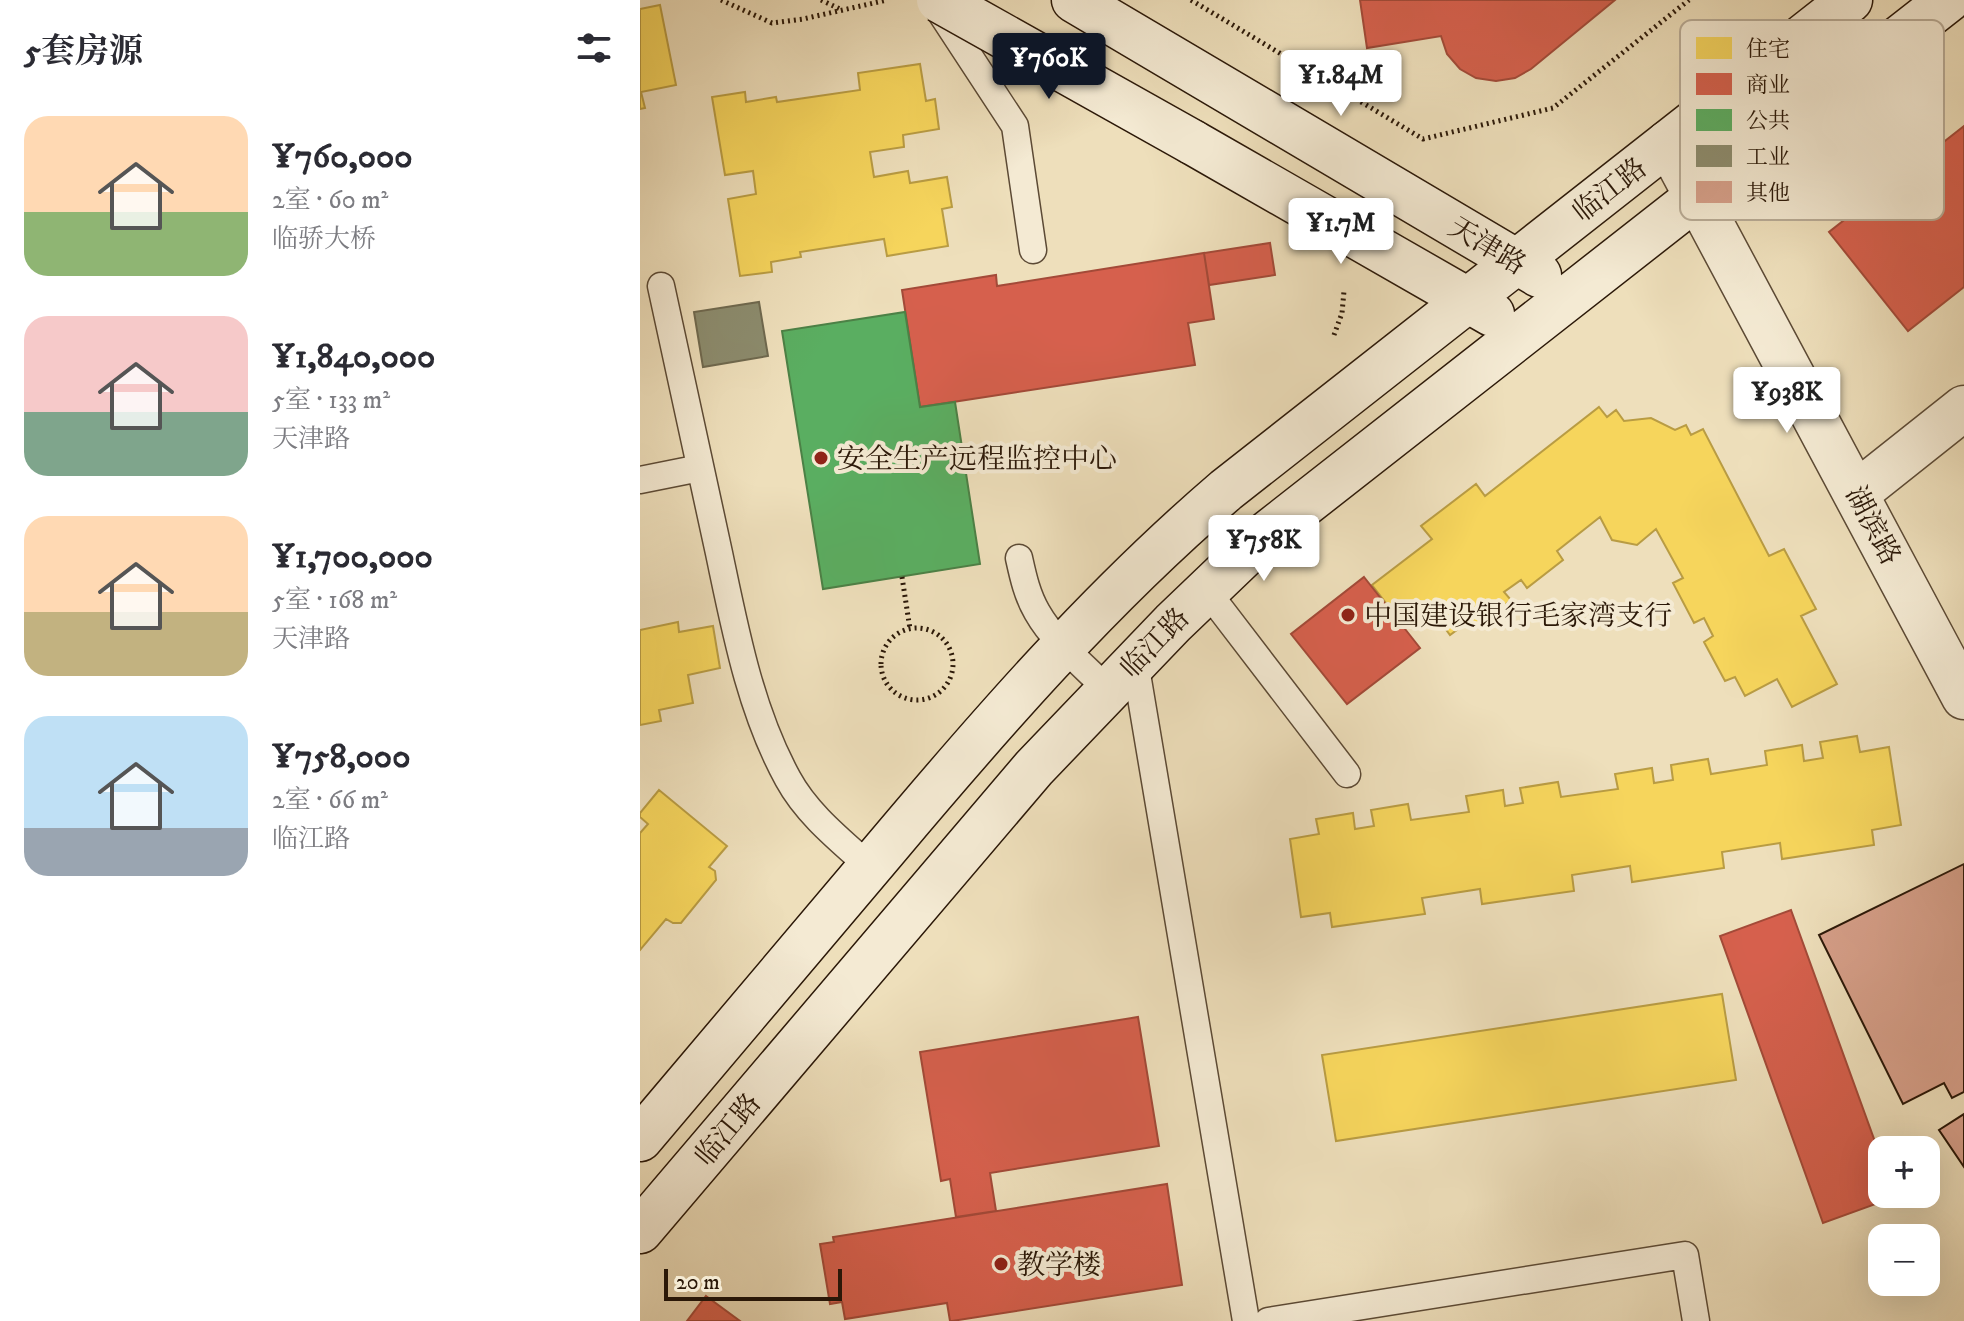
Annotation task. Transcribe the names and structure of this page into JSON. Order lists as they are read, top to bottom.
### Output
{
  "streets": {
    "main road": ["临江路", "天津路", "湖滨路"]
  },
  "crossings": [
    ["临江路", "天津路"],
    ["临江路", "湖滨路"]
  ],
  "places": ["安全生产远程监控中心", "中国建设银行毛家湾支行", "教学楼"],
  "legend": [
    "住宅",
    "商业",
    "公共",
    "工业",
    "其他"
  ],
  "scale_bar": "20 m",
  "page": {
    "heading": "5套房源",
    "price": [
      "¥760K",
      "¥1.84M",
      "¥1.7M",
      "¥938K",
      "¥758K"
    ],
    "list": [
      {
        "name": "¥760,000",
        "note": "2室 · 60 m² · 临骄大桥"
      },
      {
        "name": "¥1,840,000",
        "note": "5室 · 133 m² · 天津路"
      },
      {
        "name": "¥1,700,000",
        "note": "5室 · 168 m² · 天津路"
      },
      {
        "name": "¥758,000",
        "note": "2室 · 66 m² · 临江路"
      }
    ],
    "map_buttons": ["+", "−"],
    "scale": "20 m"
  }
}
